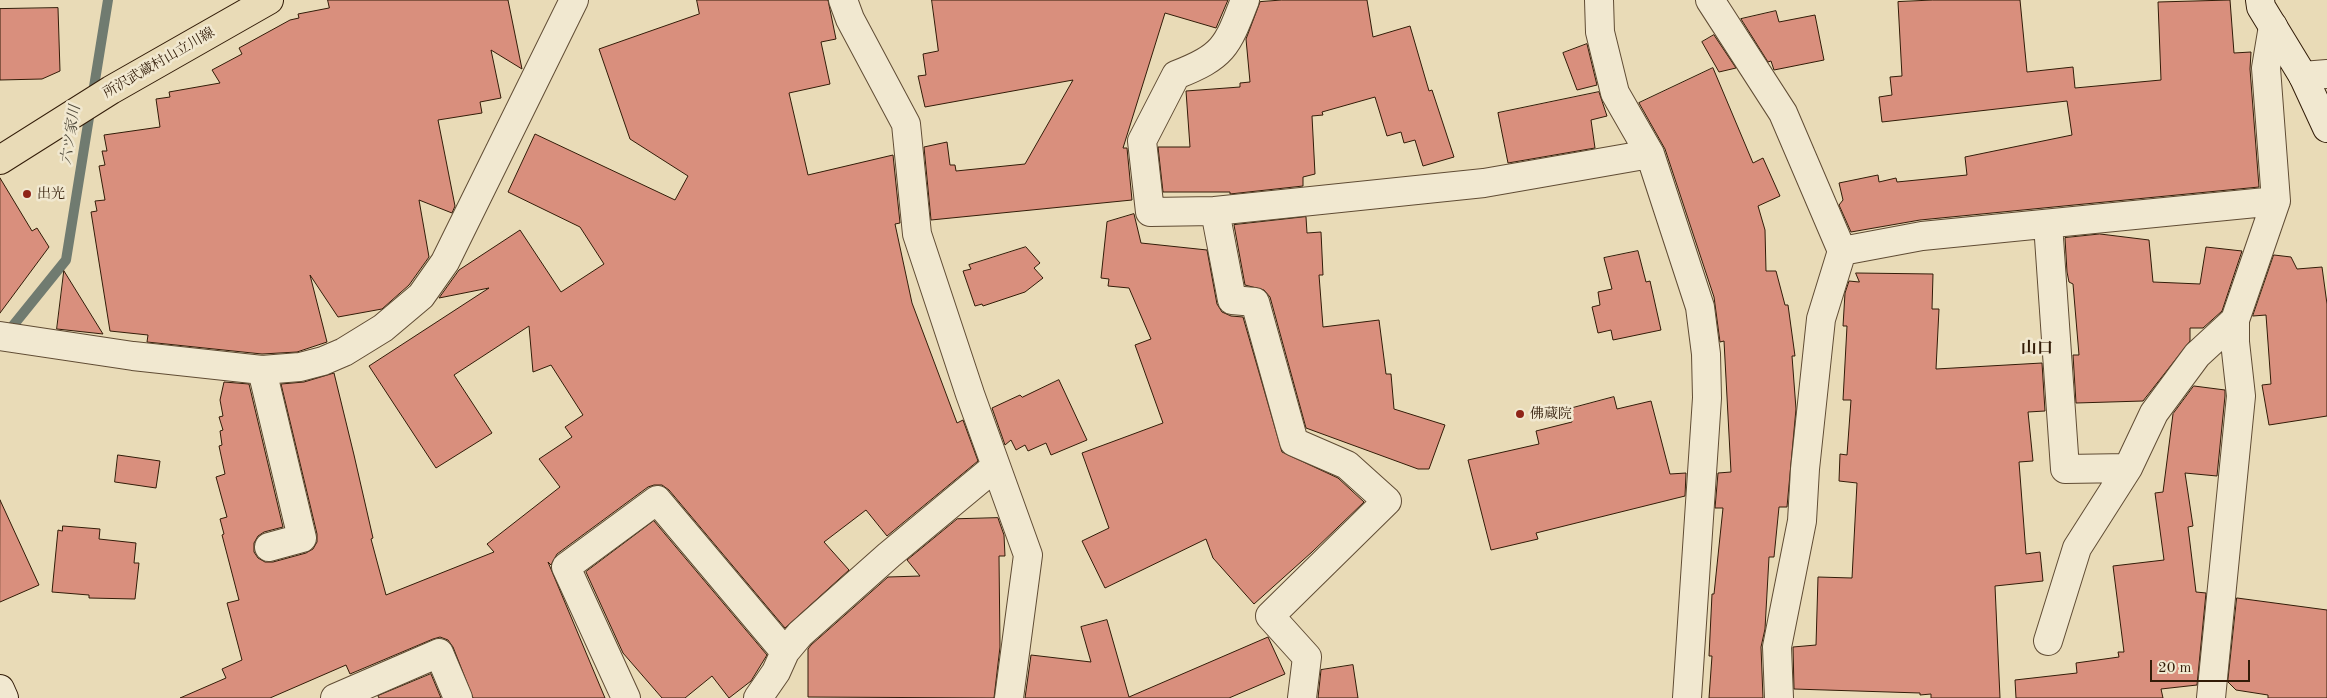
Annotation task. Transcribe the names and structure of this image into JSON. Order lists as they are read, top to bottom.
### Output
{
  "streets": {
    "main road": ["所沢武蔵村山立川線"]
  },
  "districts": ["山口"],
  "water": ["六ツ家川"],
  "places": ["出光", "佛蔵院"],
  "scale_bar": "20 m"
}
